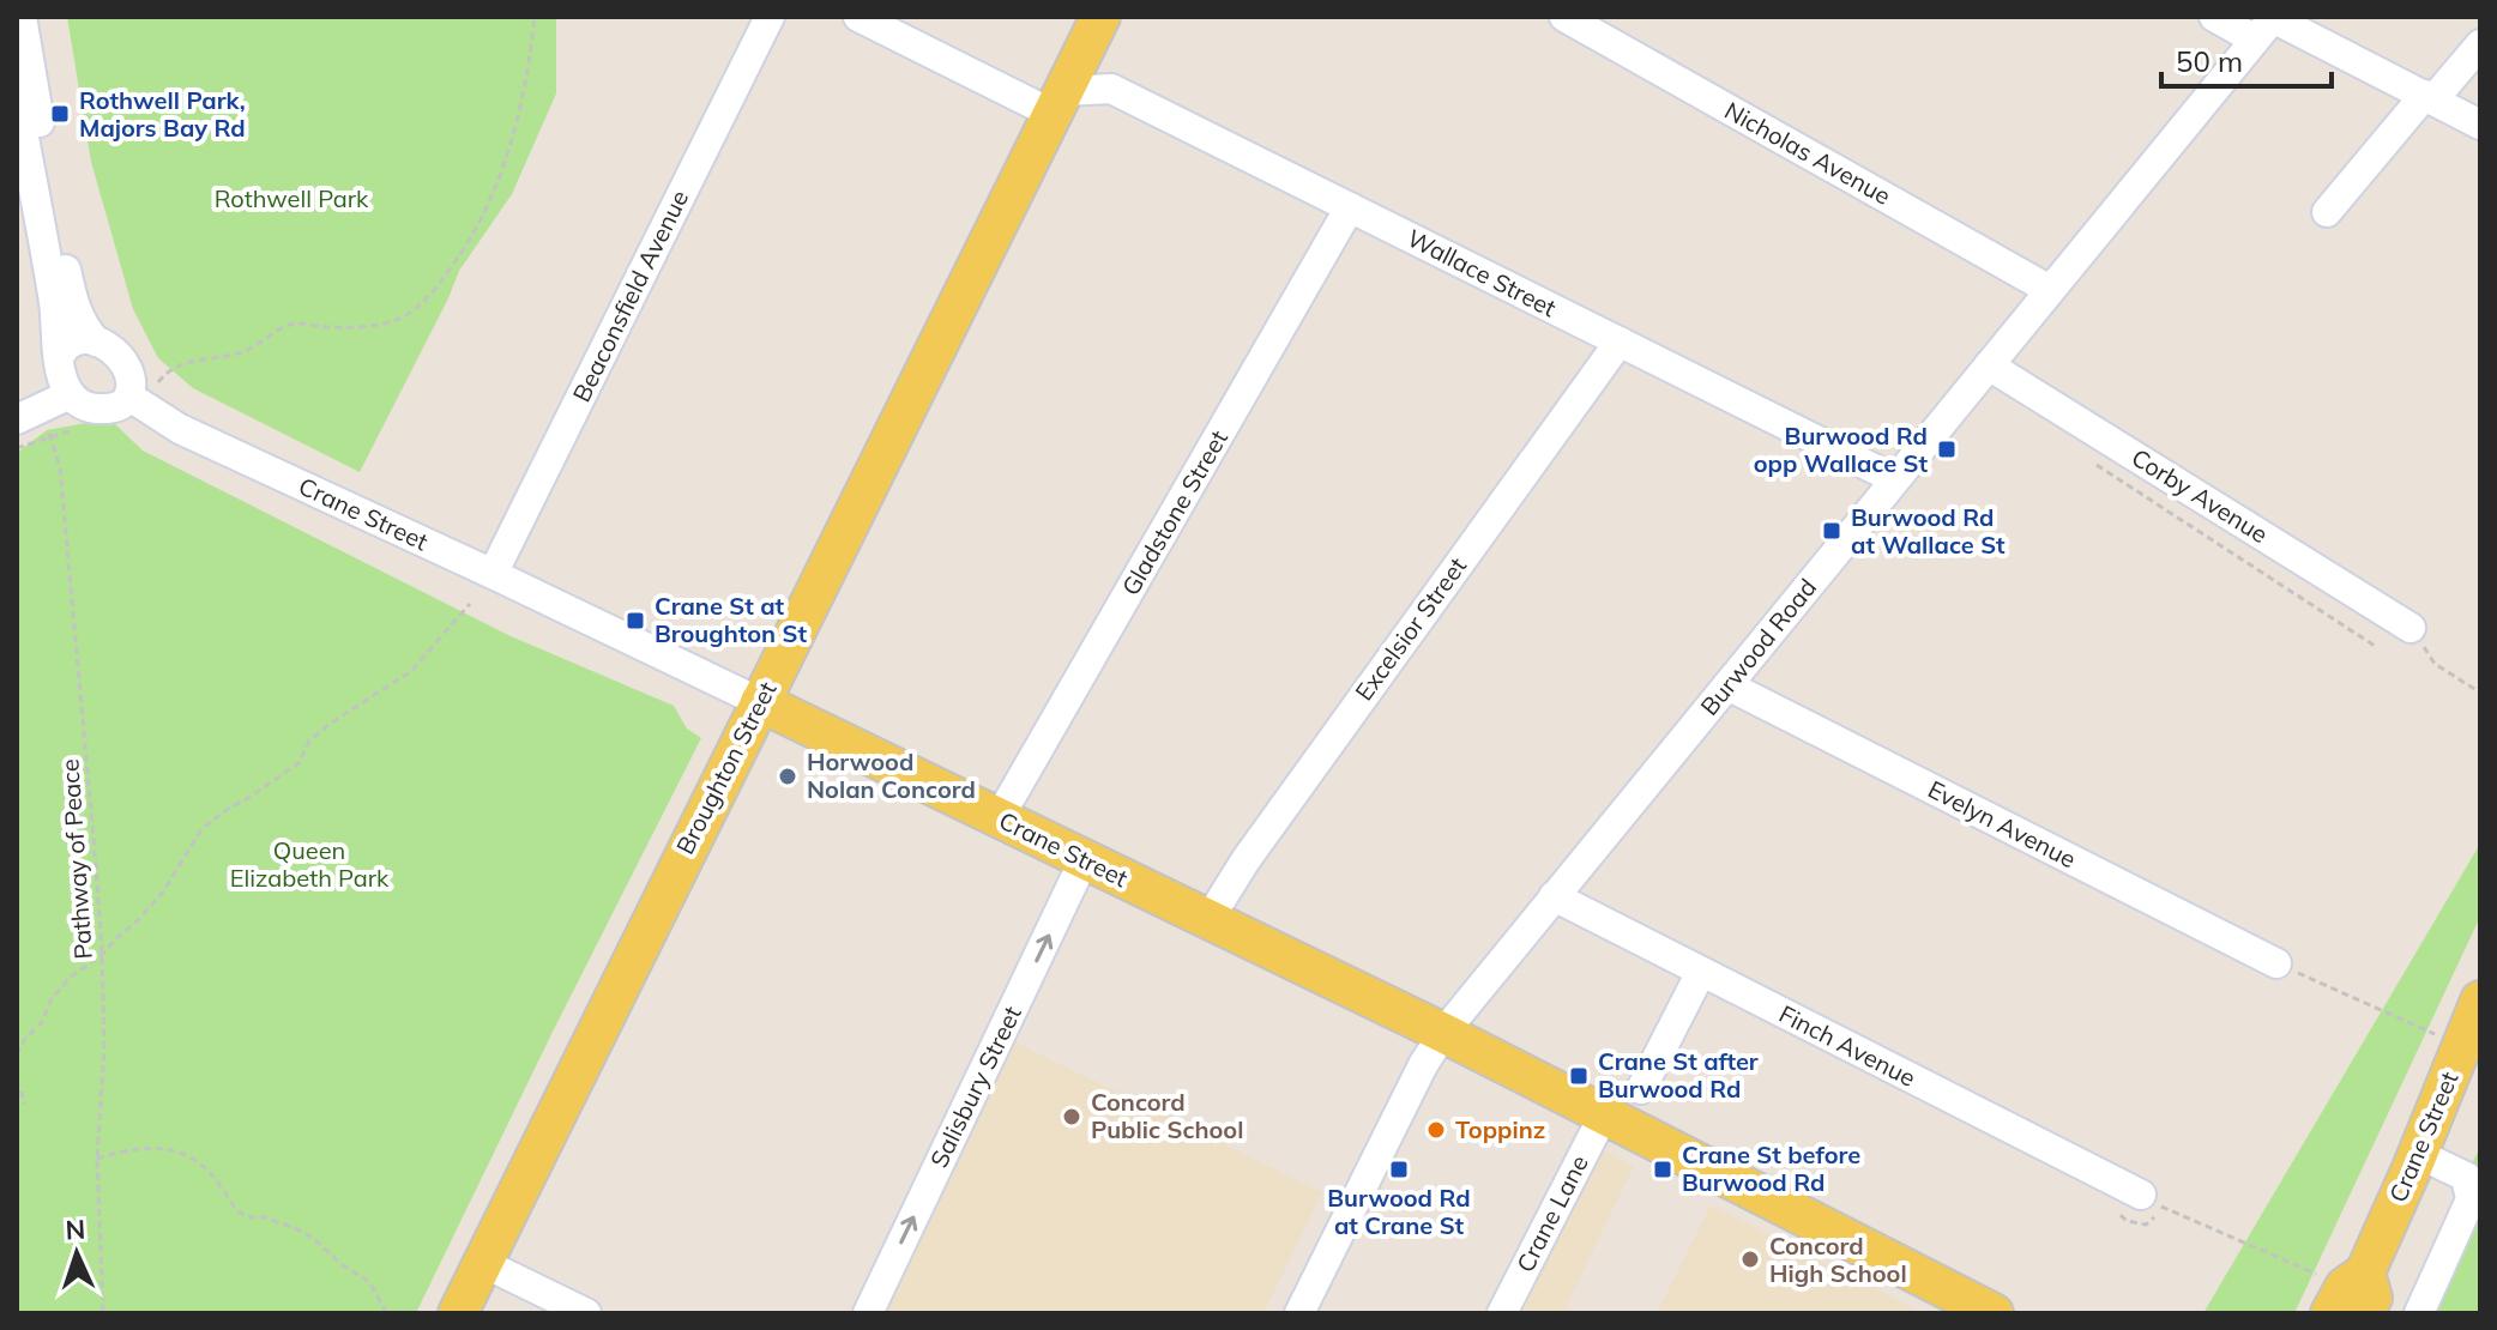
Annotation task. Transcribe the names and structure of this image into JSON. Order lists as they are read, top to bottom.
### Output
{
  "streets": {
    "main road": ["Crane Street", "Broughton Street"],
    "street": [
      "Nicholas Avenue",
      "Wallace Street",
      "Beaconsfield Avenue",
      "Corby Avenue",
      "Gladstone Street",
      "Excelsior Street",
      "Burwood Road",
      "Evelyn Avenue",
      "Finch Avenue",
      "Salisbury Street",
      "Crane Lane"
    ],
    "path": ["Pathway of Peace"]
  },
  "crossings": [
    ["Nicholas Avenue", "Burwood Road"],
    ["Wallace Street", "Gladstone Street"],
    ["Wallace Street", "Excelsior Street"],
    ["Wallace Street", "Burwood Road"],
    ["Wallace Street", "Broughton Street"],
    ["Beaconsfield Avenue", "Crane Street"],
    ["Corby Avenue", "Burwood Road"],
    ["Gladstone Street", "Crane Street"],
    ["Crane Street", "Excelsior Street"],
    ["Crane Street", "Burwood Road"],
    ["Crane Street", "Broughton Street"],
    ["Crane Street", "Salisbury Street"],
    ["Crane Street", "Crane Lane"],
    ["Burwood Road", "Evelyn Avenue"],
    ["Burwood Road", "Finch Avenue"]
  ],
  "one_way": ["Salisbury Street"],
  "parks": ["Rothwell Park", "Queen Elizabeth Park"],
  "places": {
    "transit": [
      "Rothwell Park, Majors Bay Rd",
      "Burwood Rd opp Wallace St",
      "Burwood Rd at Wallace St",
      "Crane St at Broughton St",
      "Crane St after Burwood Rd",
      "Burwood Rd at Crane St",
      "Crane St before Burwood Rd"
    ],
    "other": [
      "Horwood Nolan Concord",
      "Concord Public School",
      "Toppinz",
      "Concord High School"
    ]
  },
  "scale_bar": "50 m",
  "north": "top"
}
